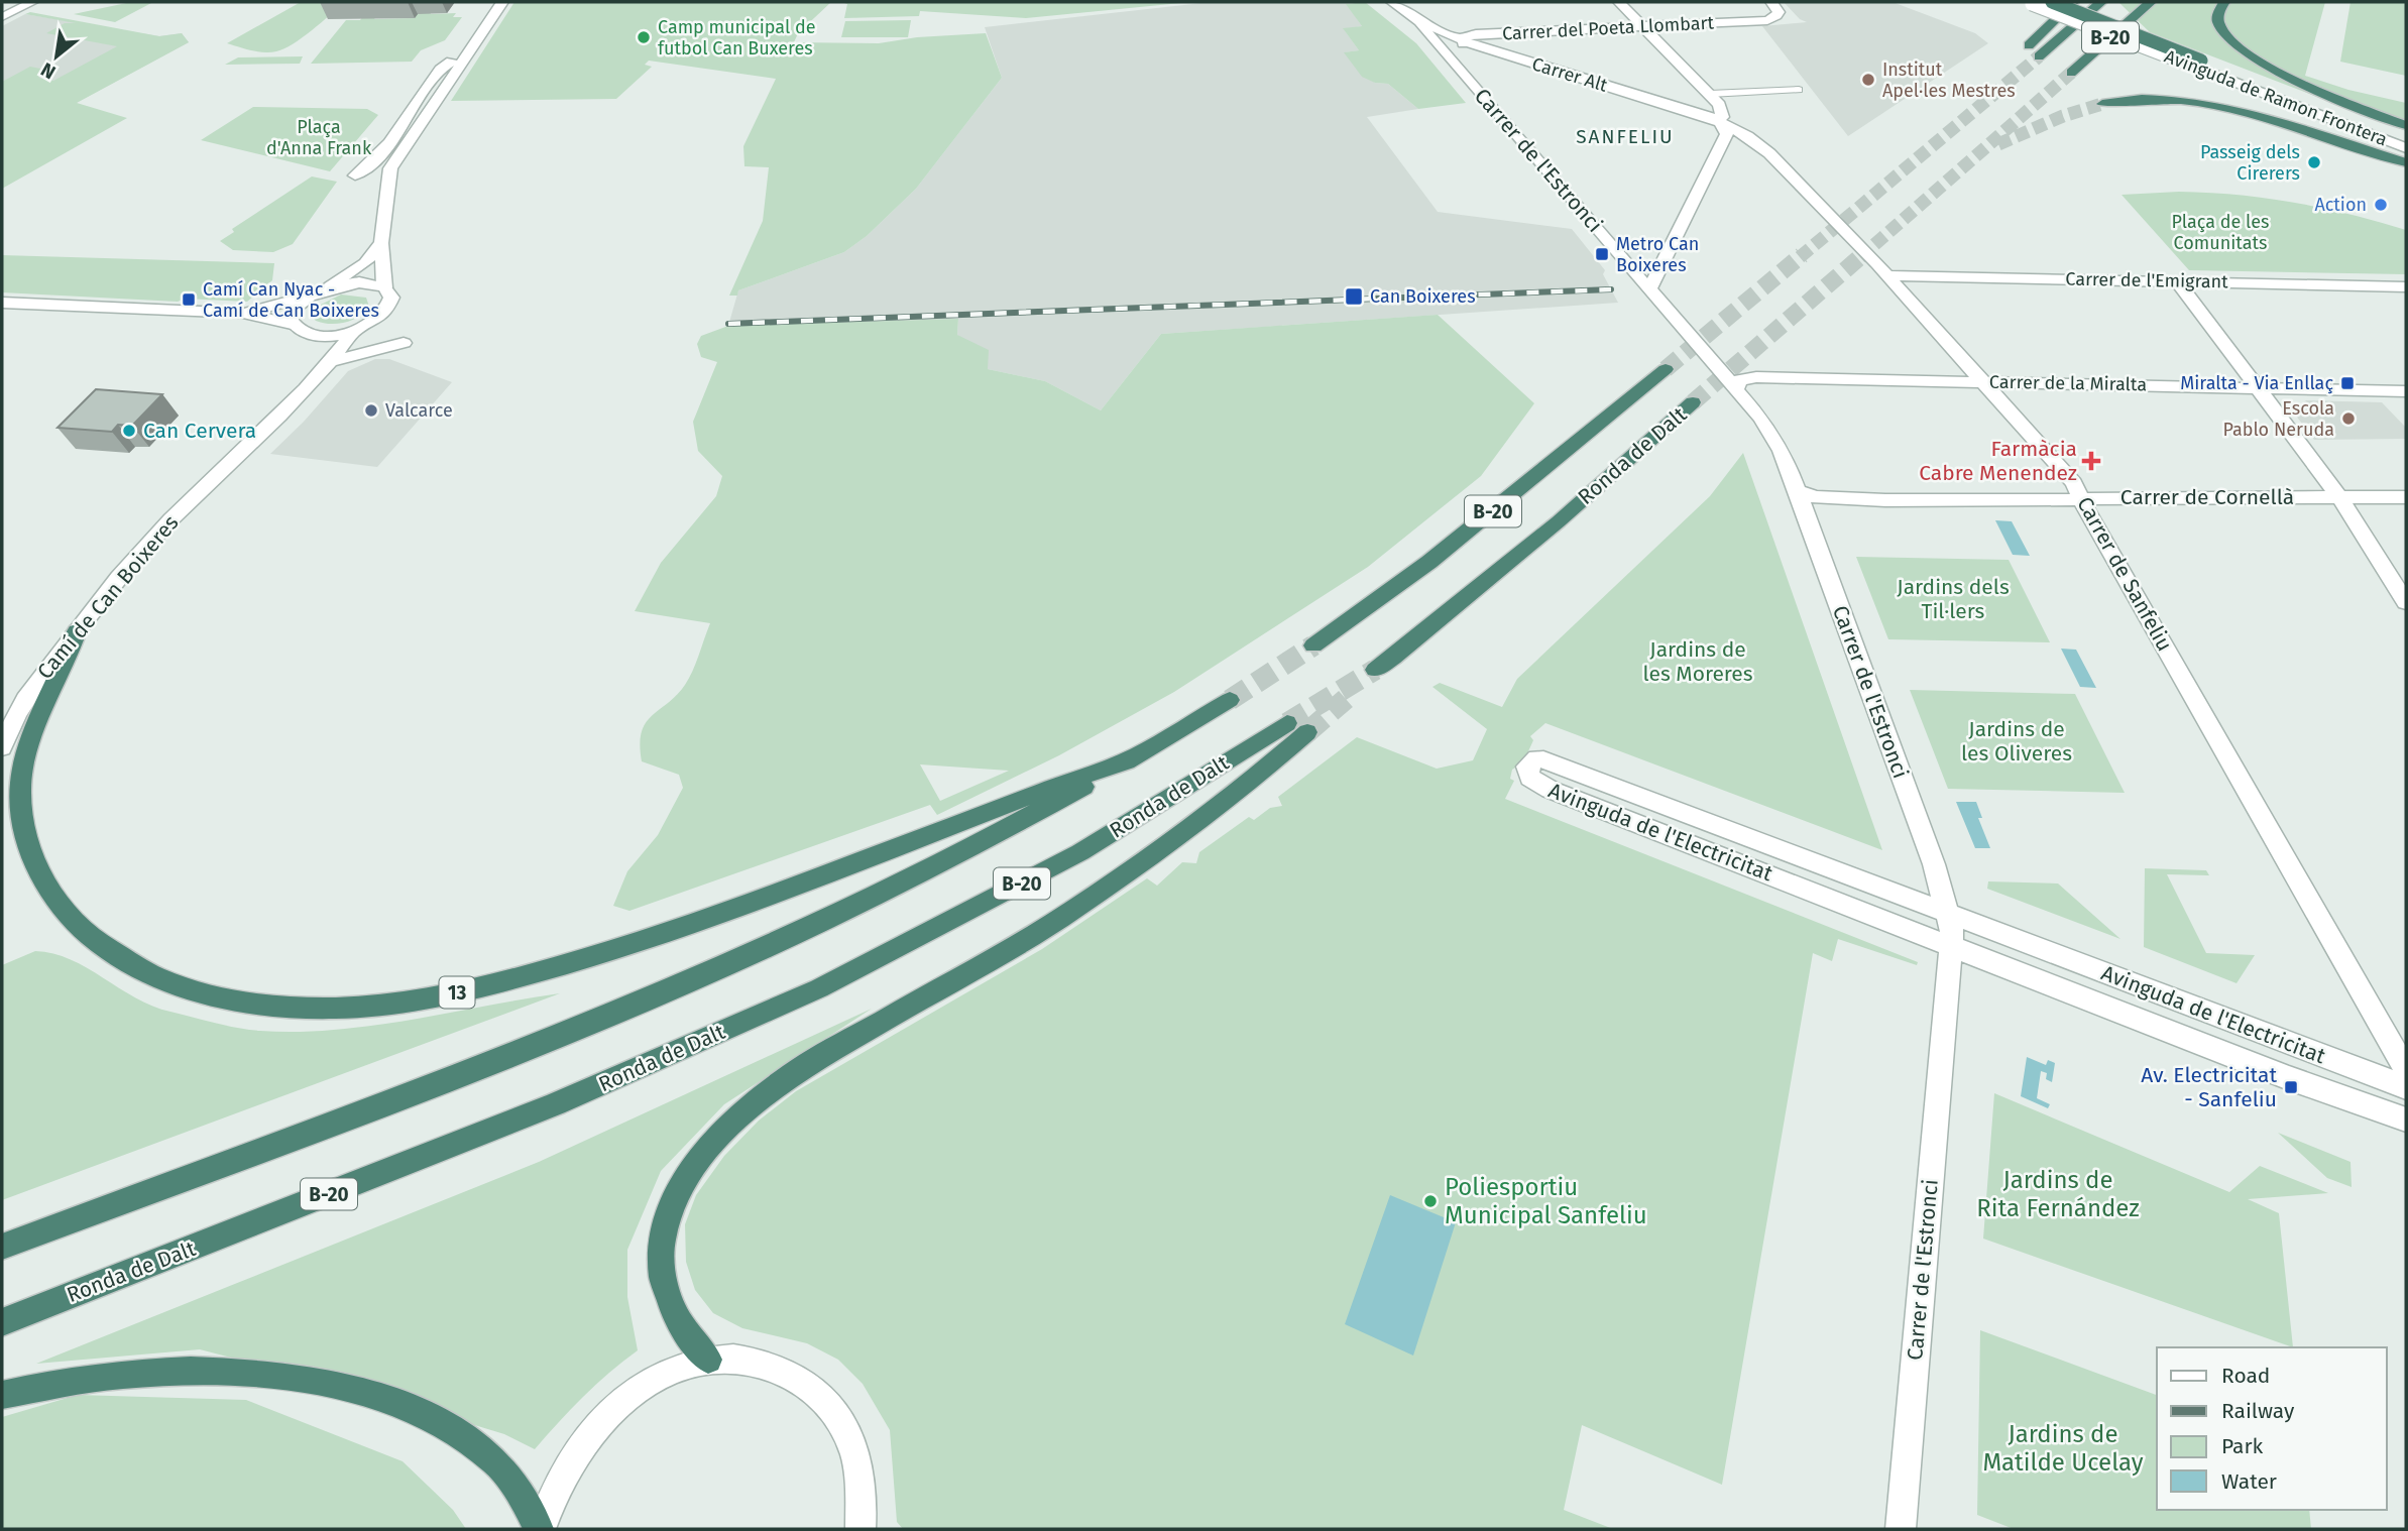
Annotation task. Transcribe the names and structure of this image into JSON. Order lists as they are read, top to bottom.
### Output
{
  "streets": {
    "highway": ["B-20", "Ronda de Dalt", "13"],
    "street": [
      "Carrer del Poeta Llombart",
      "Carrer Alt",
      "Avinguda de Ramon Frontera",
      "Carrer de l'Estronci",
      "Carrer de l'Emigrant",
      "Carrer de la Miralta",
      "Carrer de Cornellà",
      "Carrer de Sanfeliu",
      "Camí de Can Boixeres",
      "Avinguda de l'Electricitat"
    ]
  },
  "crossings": [
    ["Carrer del Poeta Llombart", "Carrer Alt"],
    ["B-20", "13"],
    ["Carrer Alt", "Carrer de l'Estronci"],
    ["Carrer Alt", "Carrer de Sanfeliu"],
    ["Carrer de l'Estronci", "Carrer de la Miralta"],
    ["Carrer de l'Estronci", "Carrer de Cornellà"],
    ["Carrer de l'Estronci", "Avinguda de l'Electricitat"],
    ["Carrer de l'Emigrant", "Carrer de Sanfeliu"],
    ["Carrer de la Miralta", "Carrer de Sanfeliu"],
    ["Carrer de Cornellà", "Carrer de Sanfeliu"],
    ["Camí de Can Boixeres", "13"]
  ],
  "districts": ["SANFELIU"],
  "parks": [
    "Plaça d'Anna Frank",
    "Plaça de les Comunitats",
    "Jardins dels Til·lers",
    "Jardins de les Moreres",
    "Jardins de les Oliveres",
    "Jardins de Rita Fernández",
    "Jardins de Matilde Ucelay"
  ],
  "places": {
    "other": [
      "Camp municipal de futbol Can Buxeres",
      "Institut Apel·les Mestres",
      "Passeig dels Cirerers",
      "Action",
      "Valcarce",
      "Escola Pablo Neruda",
      "Can Cervera",
      "Poliesportiu Municipal Sanfeliu"
    ],
    "transit": [
      "Metro Can Boixeres",
      "Can Boixeres",
      "Camí Can Nyac - Camí de Can Boixeres",
      "Miralta - Via Enllaç",
      "Av. Electricitat - Sanfeliu"
    ],
    "health": ["Farmàcia Cabre Menendez"]
  },
  "legend": [
    "Road",
    "Railway",
    "Park",
    "Water"
  ],
  "north": "bottom left"
}
